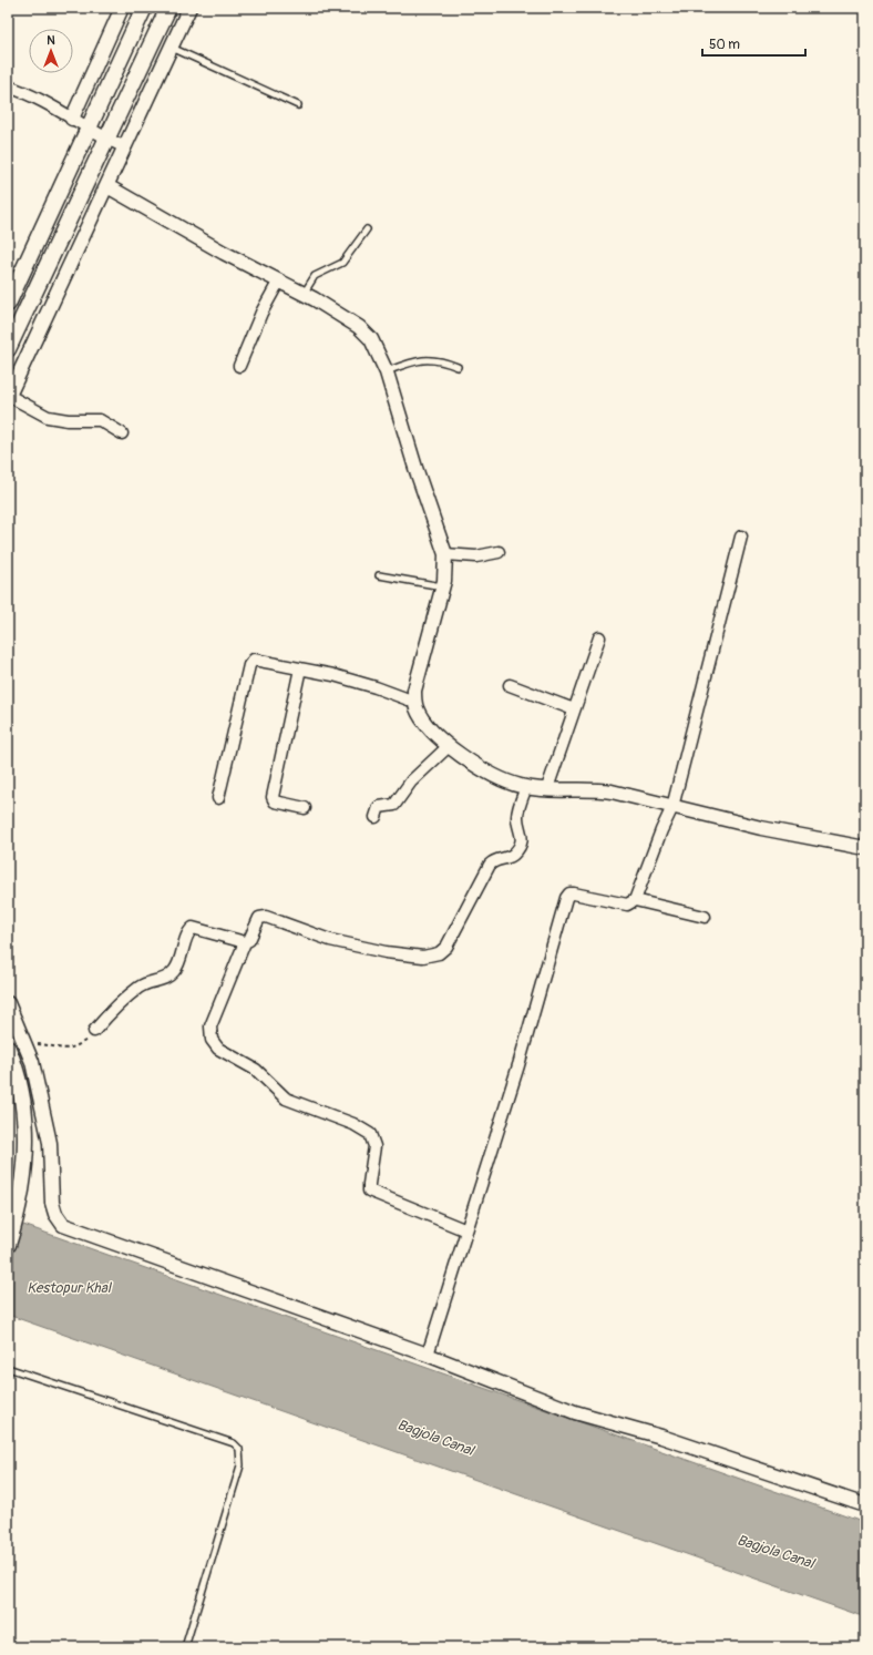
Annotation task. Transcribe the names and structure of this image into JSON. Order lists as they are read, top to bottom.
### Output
{
  "water": ["Kestopur Khal", "Bagjola Canal"],
  "scale_bar": "50 m",
  "north": "top"
}
